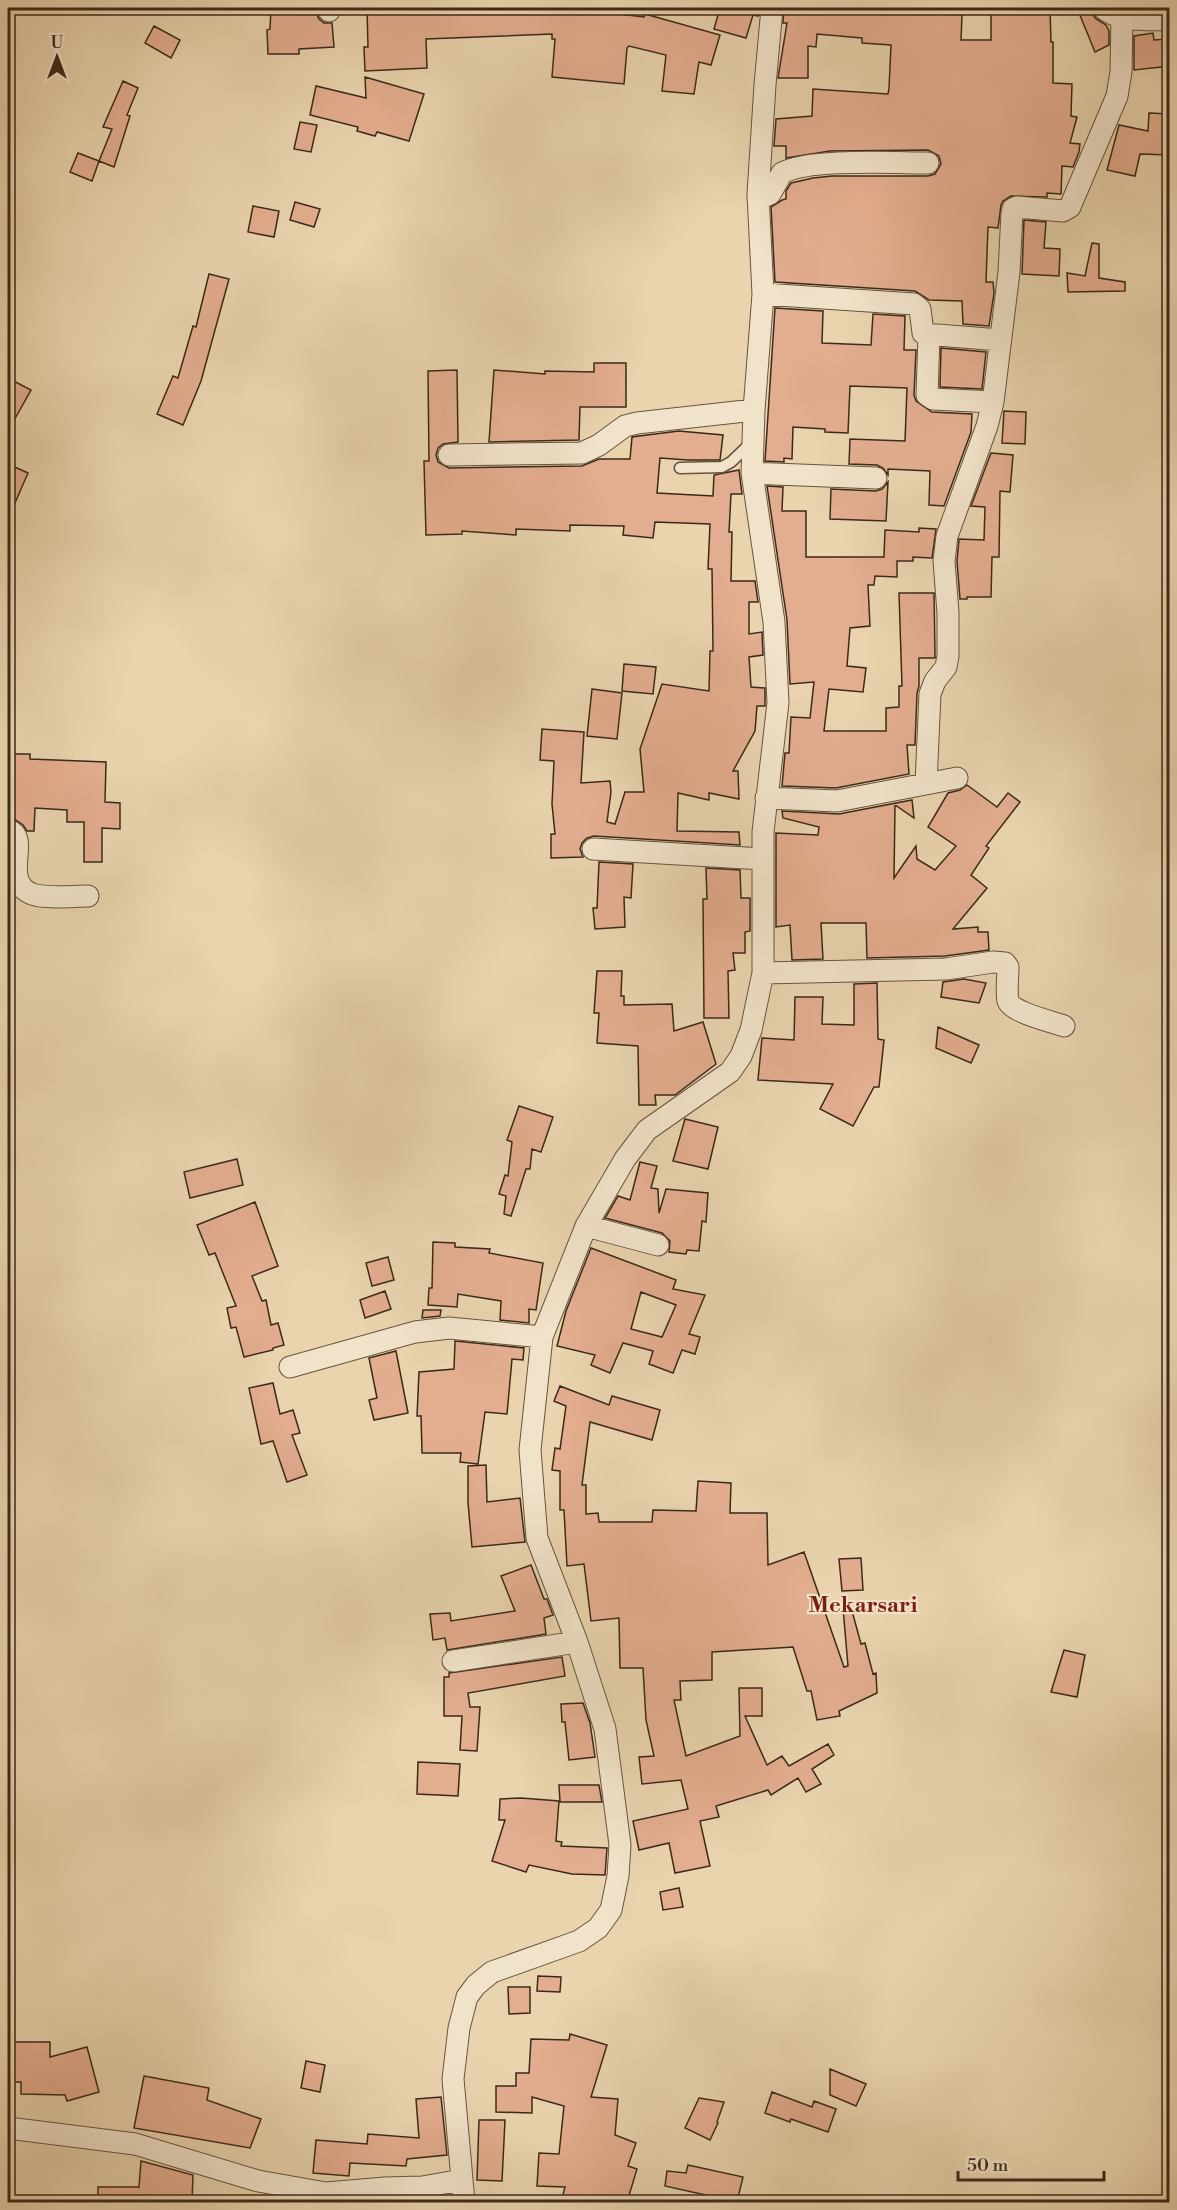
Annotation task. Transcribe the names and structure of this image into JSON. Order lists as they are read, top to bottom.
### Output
{
  "districts": ["Mekarsari"],
  "scale_bar": "50 m",
  "north": "top"
}
